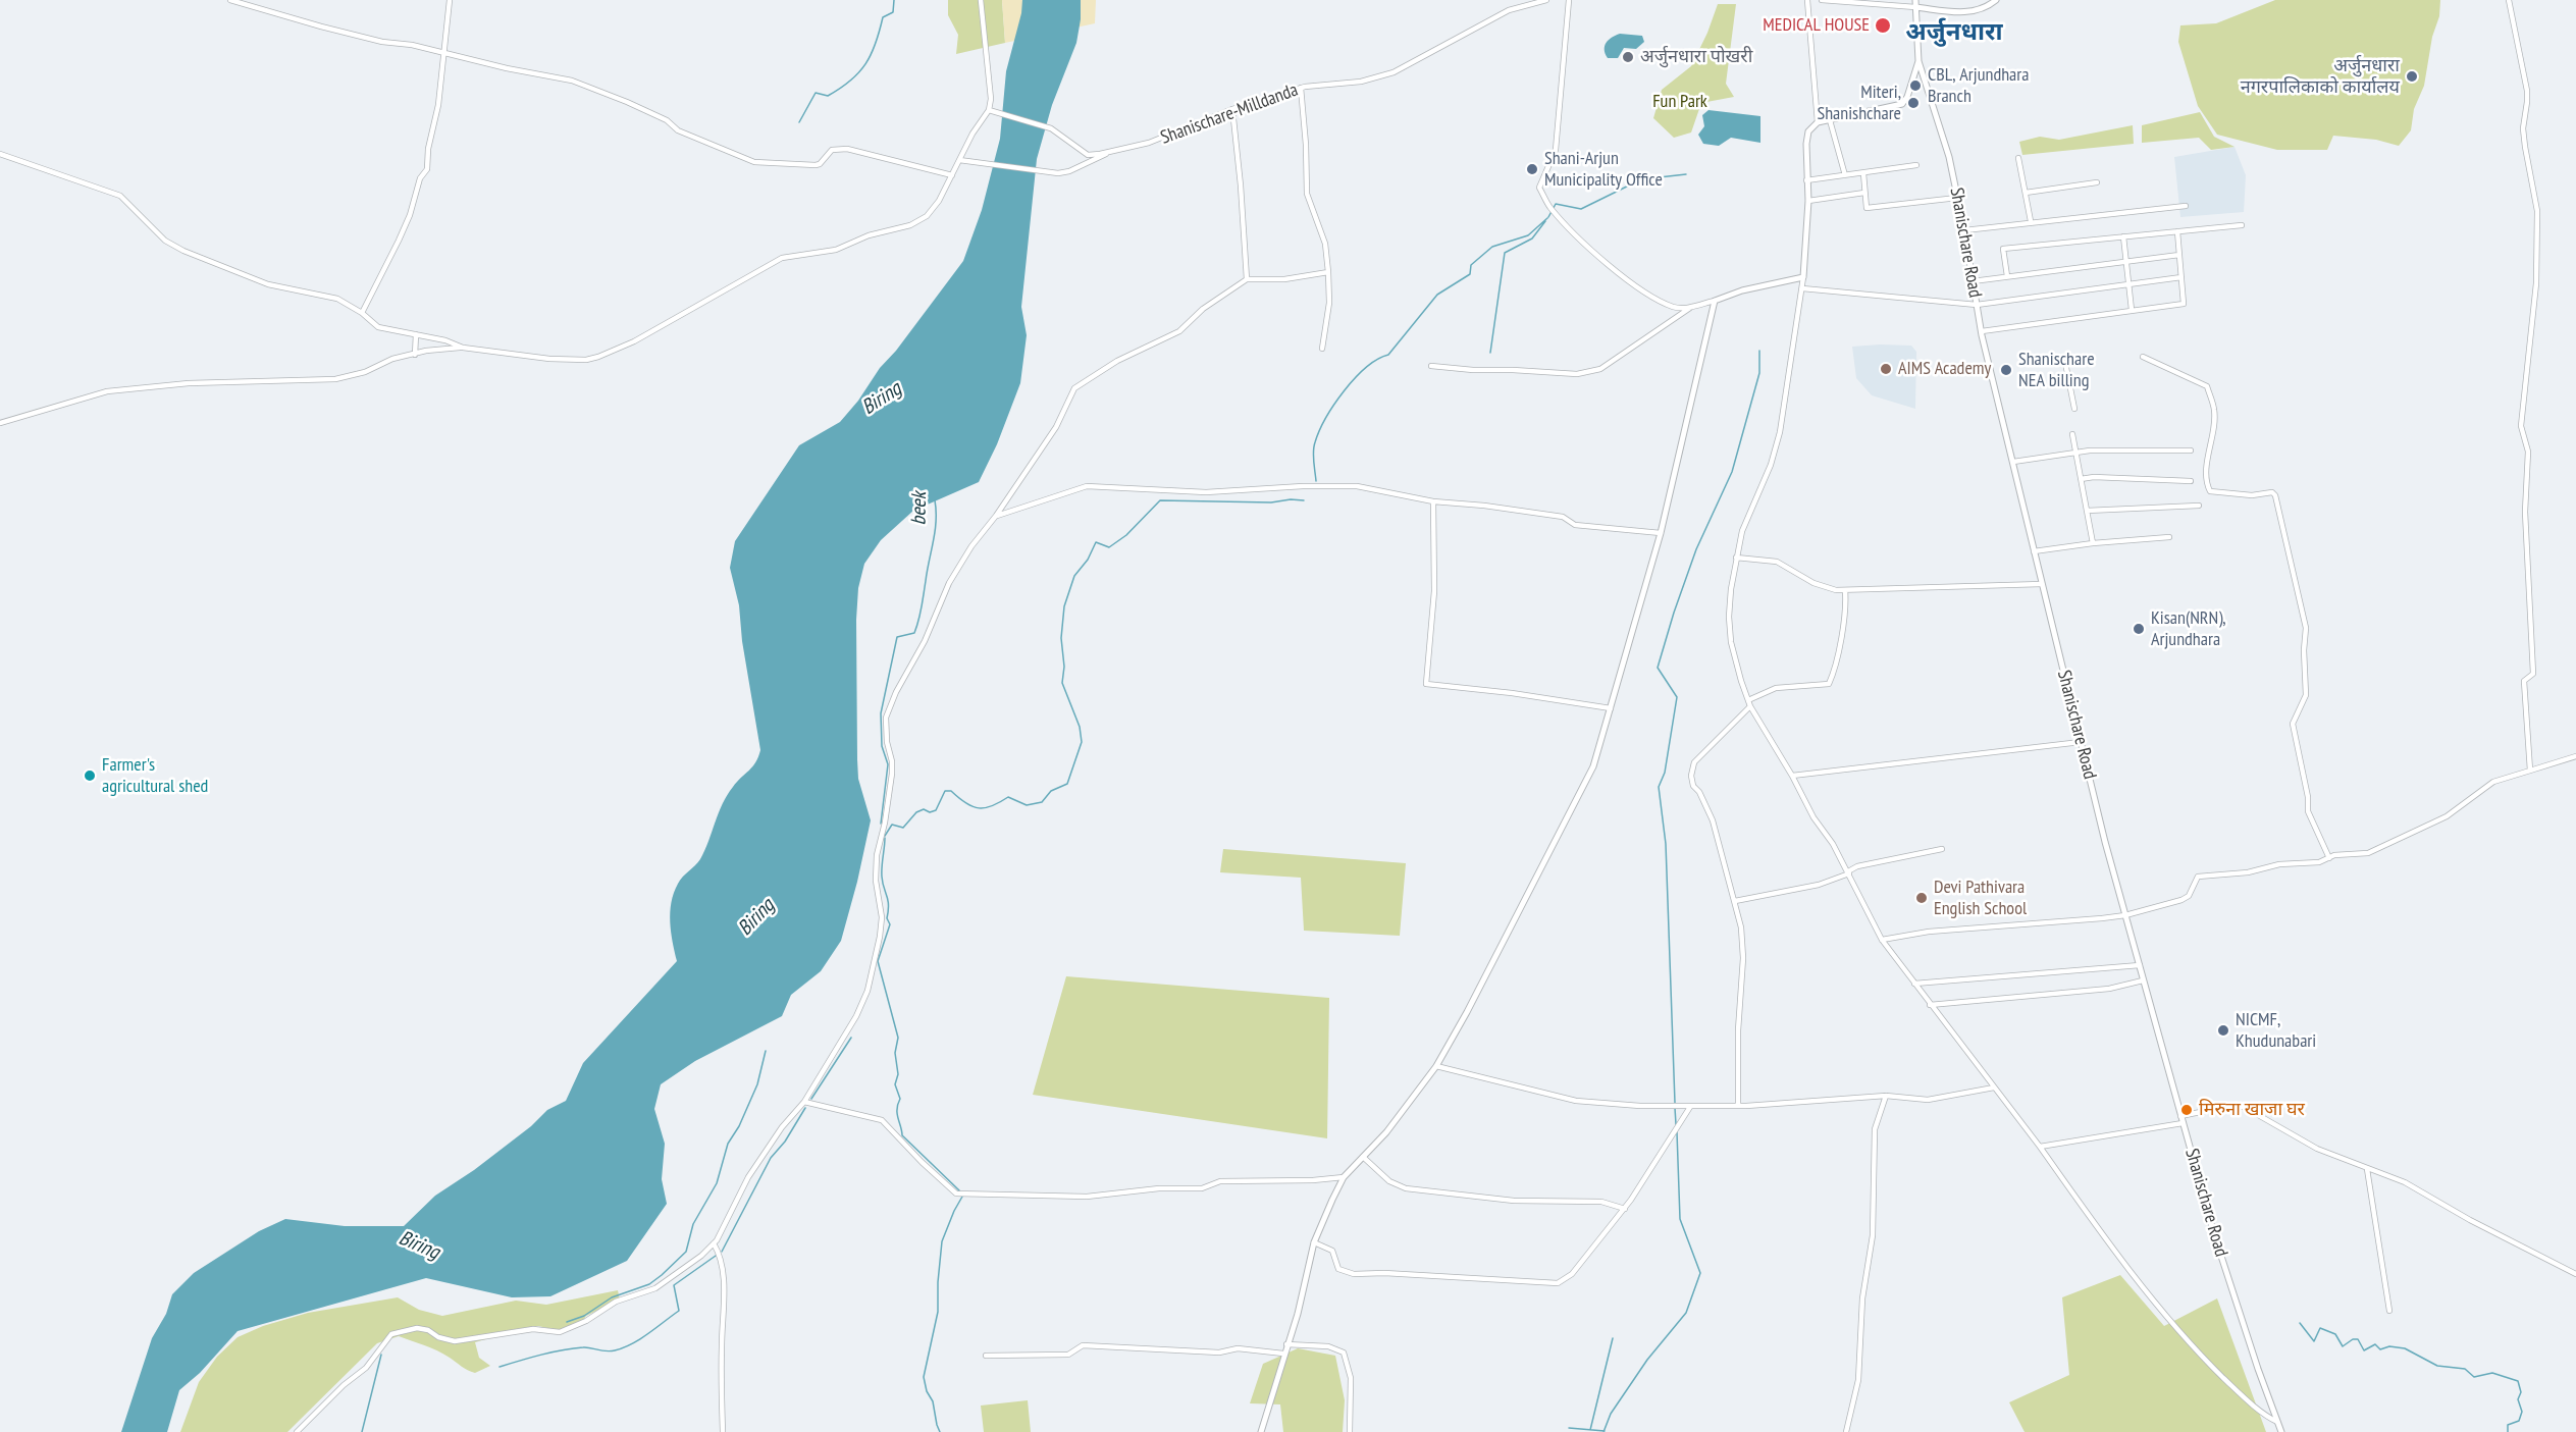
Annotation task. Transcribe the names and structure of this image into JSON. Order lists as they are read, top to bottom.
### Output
{
  "streets": {
    "street": ["Shanischare-Milldanda", "Shanischare Road"]
  },
  "districts": ["अर्जुनधारा"],
  "water": ["Biring", "beek"],
  "parks": ["Fun Park"],
  "places": [
    "MEDICAL HOUSE",
    "अर्जुनधारा पोखरी",
    "अर्जुनधारा नगरपालिकाको कार्यालय",
    "CBL, Arjundhara Branch",
    "Miteri, Shanishchare",
    "Shani-Arjun Municipality Office",
    "AIMS Academy",
    "Shanischare NEA billing",
    "Kisan(NRN), Arjundhara",
    "Farmer's agricultural shed",
    "Devi Pathivara English School",
    "NICMF, Khudunabari",
    "मिरुना खाजा घर"
  ]
}
